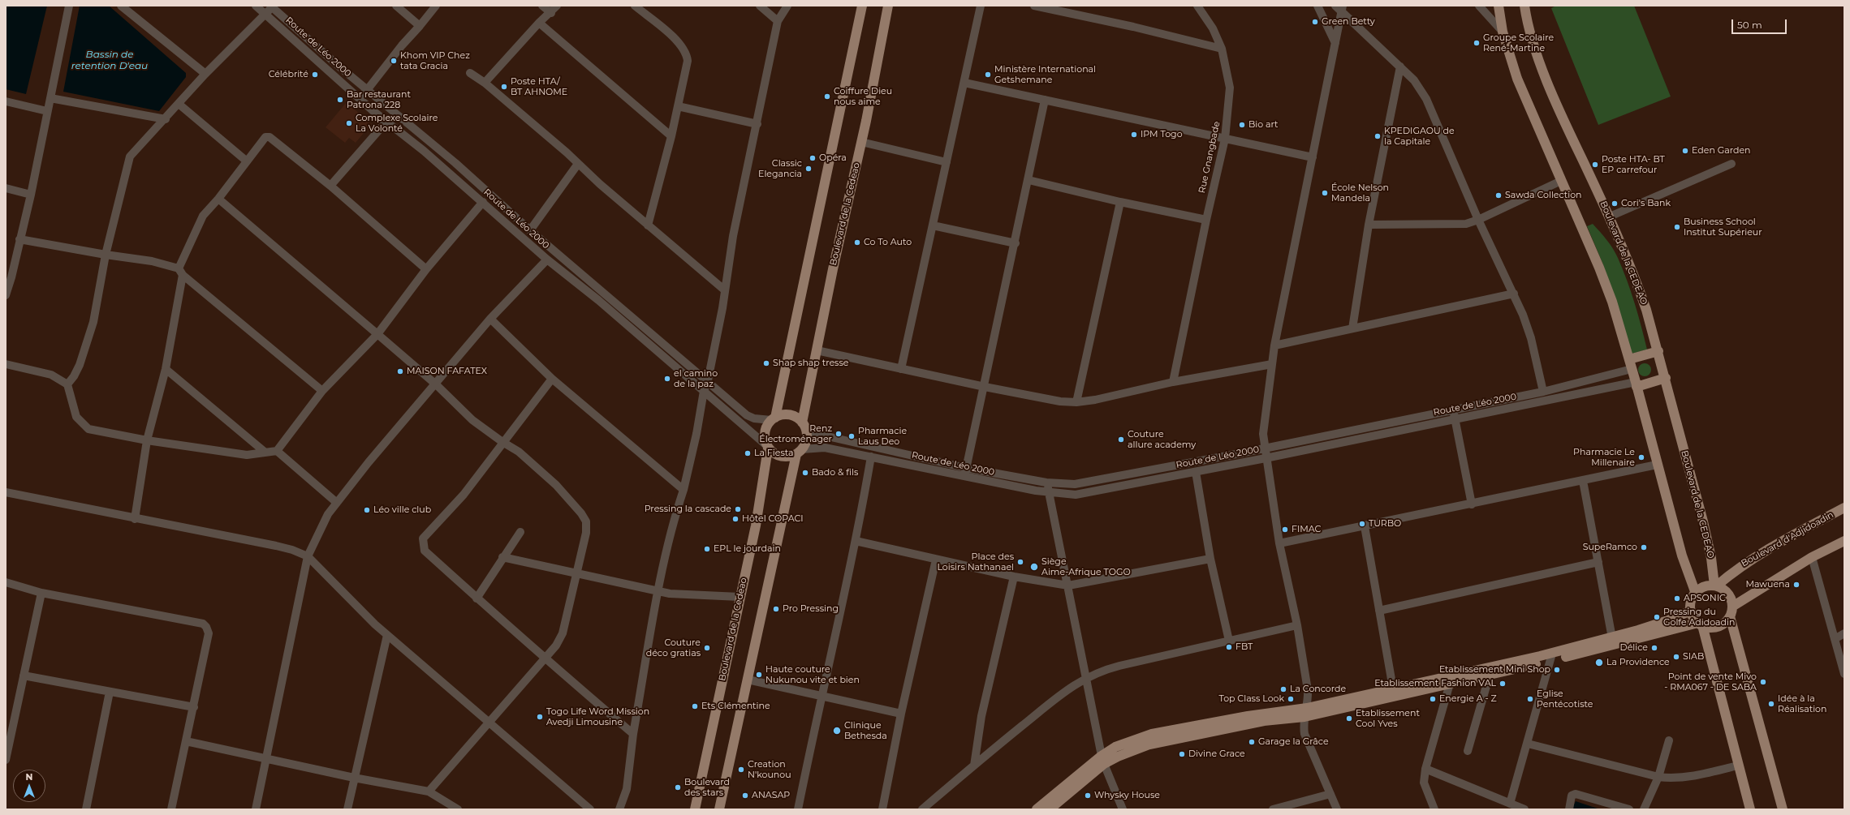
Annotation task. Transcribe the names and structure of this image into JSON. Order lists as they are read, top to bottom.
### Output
{
  "streets": {
    "main road": ["Boulevard de la Cedeao", "Boulevard de la CEDEAO", "Boulevard d'Adjidoadin"],
    "street": ["Route de Léo 2000", "Rue Gnangbade"]
  },
  "crossings": [
    ["Route de Léo 2000", "Boulevard de la Cedeao"],
    ["Boulevard de la CEDEAO", "Boulevard d'Adjidoadin"]
  ],
  "water": ["Bassin de retention D'eau"],
  "places": [
    "Green Betty",
    "Groupe Scolaire René-Martine",
    "Khom VIP Chez tata Gracia",
    "Célébrité",
    "Ministère International Getshemane",
    "Poste HTA/ BT AHNOME",
    "Coiffure Dieu nous aime",
    "Bar restaurant Patrona 228",
    "Complexe Scolaire La Volonté",
    "Bio art",
    "IPM Togo",
    "KPEDIGAOU de la Capitale",
    "Eden Garden",
    "Opéra",
    "Poste HTA- BT EP carrefour",
    "Classic Elegancia",
    "École Nelson Mandela",
    "Sawda Collection",
    "Cori's Bank",
    "Business School Institut Supérieur",
    "Co To Auto",
    "Shap shap tresse",
    "MAISON FAFATEX",
    "el camino de la paz",
    "Renz Électroménager",
    "Pharmacie Laus Deo",
    "Couture allure academy",
    "La Fiesta",
    "Pharmacie Le Millenaire",
    "Bado & fils",
    "Pressing la cascade",
    "Léo ville club",
    "Hôtel COPACI",
    "TURBO",
    "FIMAC",
    "SupeRamco",
    "EPL le jourdain",
    "Place des Loisirs Nathanael",
    "Siège Aime-Afrique TOGO",
    "Mawuena",
    "APSONIC",
    "Pro Pressing",
    "Pressing du Golfe Adidoadin",
    "FBT",
    "Couture déco gratias",
    "Délice",
    "SIAB",
    "La Providence",
    "Etablissement Mini Shop",
    "Haute couture Nukunou vite et bien",
    "Point de vente Mivo - RMA067 - DE SABA",
    "Etablissement Fashion VAL",
    "La Concorde",
    "Top Class Look",
    "Energie A - Z",
    "Eglise Pentécotiste",
    "Idée à la Réalisation",
    "Ets Clémentine",
    "Togo Life Word Mission Avedji Limousine",
    "Etablissement Cool Yves",
    "Clinique Bethesda",
    "Garage la Grâce",
    "Divine Grace",
    "Creation N'kounou",
    "Boulevard des stars",
    "ANASAP",
    "Whysky House"
  ],
  "scale_bar": "50 m",
  "north": "top"
}
